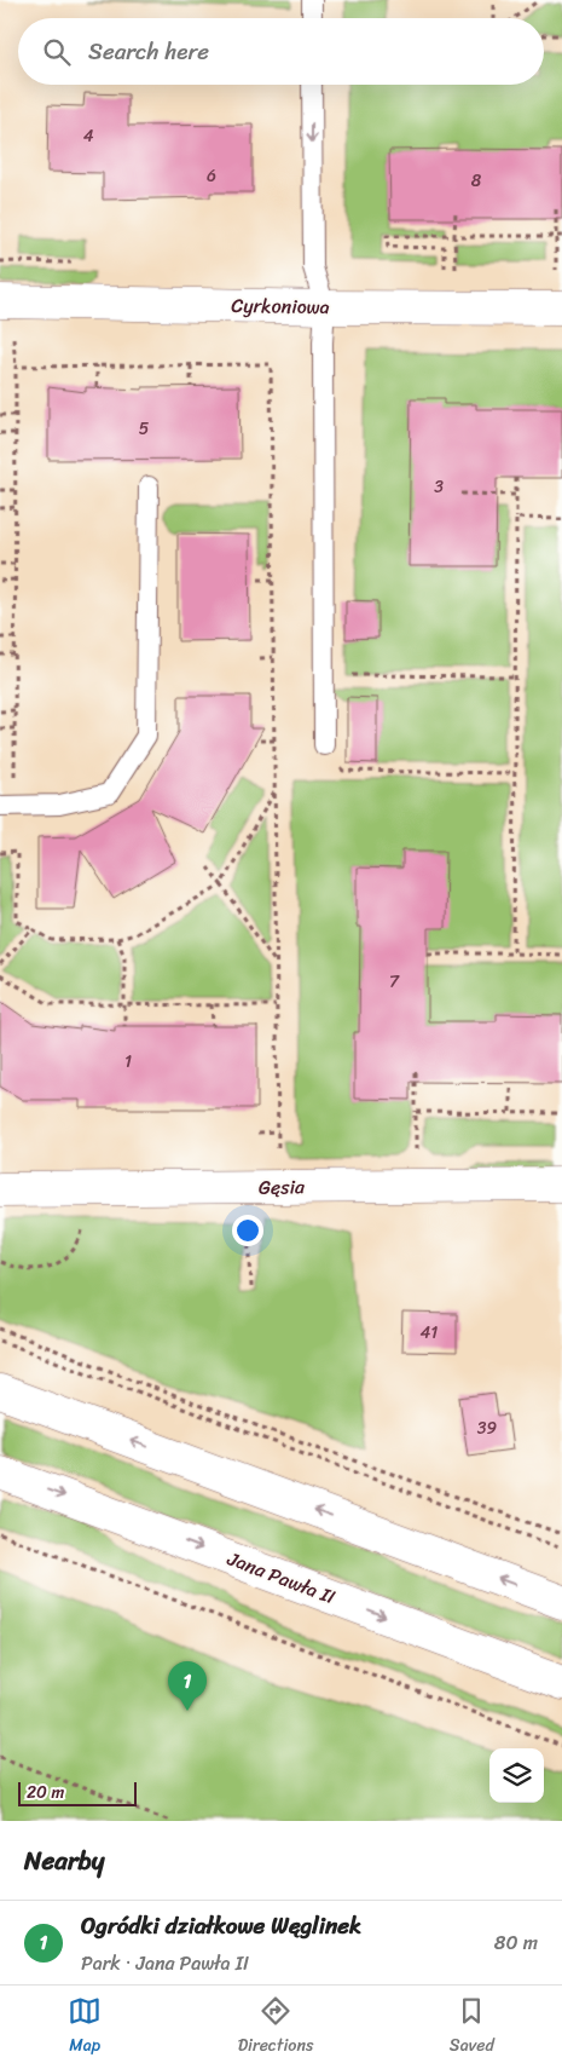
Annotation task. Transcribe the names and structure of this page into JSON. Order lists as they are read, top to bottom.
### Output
{
  "streets": {
    "main road": ["Cyrkoniowa", "Gęsia", "Jana Pawła II"]
  },
  "house_numbers": [
    "4",
    "6",
    "8",
    "5",
    "3",
    "7",
    "1",
    "41",
    "39"
  ],
  "scale_bar": "20 m",
  "page": {
    "search": "Search here",
    "pins": "1",
    "scale": "20 m",
    "heading": "Nearby",
    "list": [
      {
        "mark": "1",
        "name": "Ogródki działkowe Węglinek",
        "note": "Park · Jana Pawła II",
        "value": "80 m"
      }
    ],
    "nav": ["Map", "Directions", "Saved"]
  }
}
